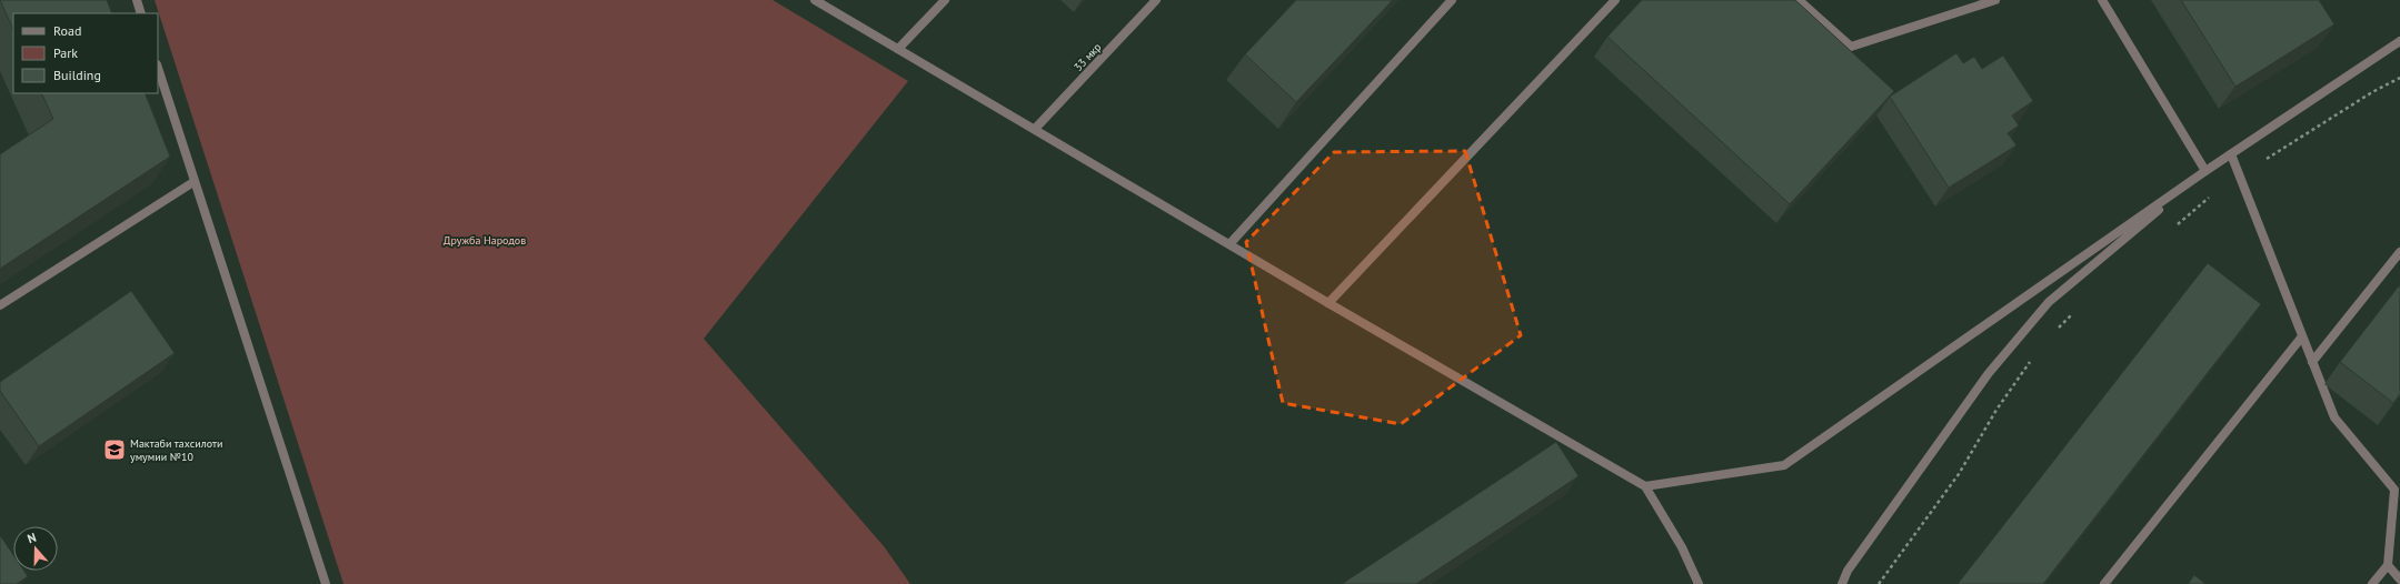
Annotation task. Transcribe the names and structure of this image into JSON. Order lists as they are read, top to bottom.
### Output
{
  "streets": {
    "street": ["33 мкр"]
  },
  "parks": ["Дружба Народов"],
  "places": {
    "school or university": ["Мактаби тахсилоти умумии №10"]
  },
  "legend": ["Road", "Park", "Building"],
  "north": "top"
}
